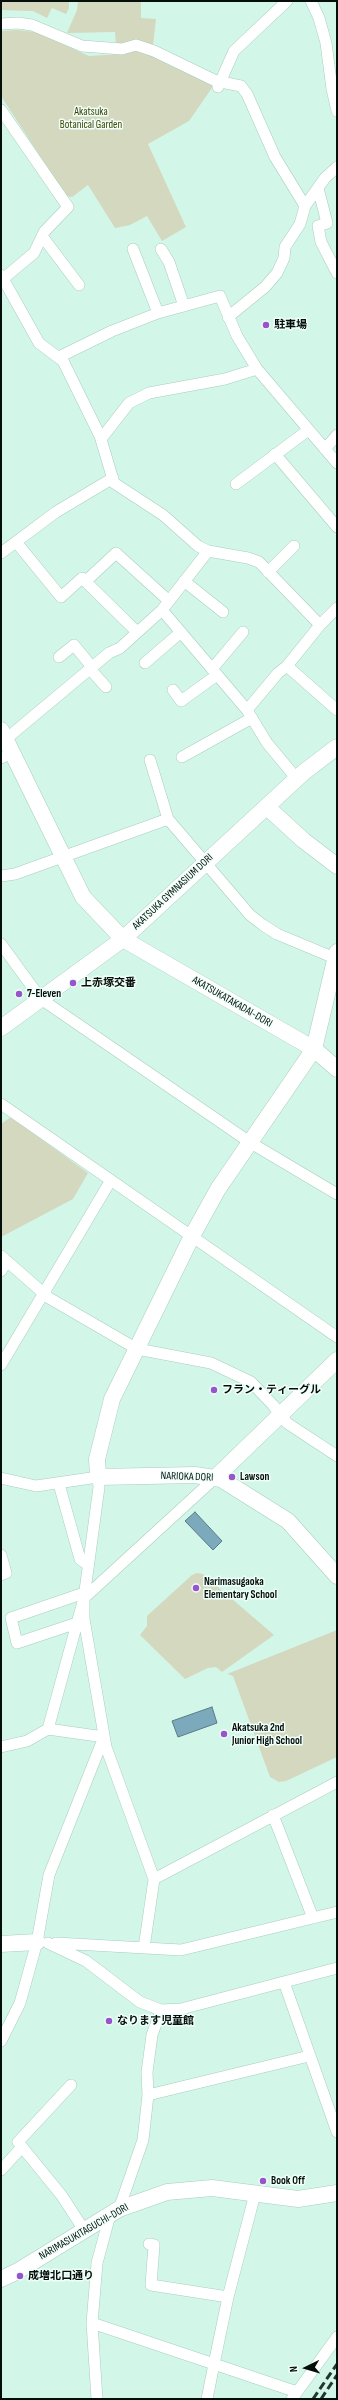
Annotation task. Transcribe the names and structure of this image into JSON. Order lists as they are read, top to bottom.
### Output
{
  "streets": {
    "street": [
      "AKATSUKA GYMNASIUM DORI",
      "AKATSUKATAKADAI-DORI",
      "NARIOKA DORI",
      "NARIMASUKITAGUCHI-DORI"
    ]
  },
  "crossings": [
    ["AKATSUKA GYMNASIUM DORI", "AKATSUKATAKADAI-DORI"]
  ],
  "parks": ["Akatsuka Botanical Garden"],
  "places": [
    "駐車場",
    "上赤塚交番",
    "7-Eleven",
    "フラン・ティーグル",
    "Lawson",
    "Narimasugaoka Elementary School",
    "Akatsuka 2nd Junior High School",
    "なります児童館",
    "Book Off",
    "成増北口通り"
  ],
  "north": "left"
}
